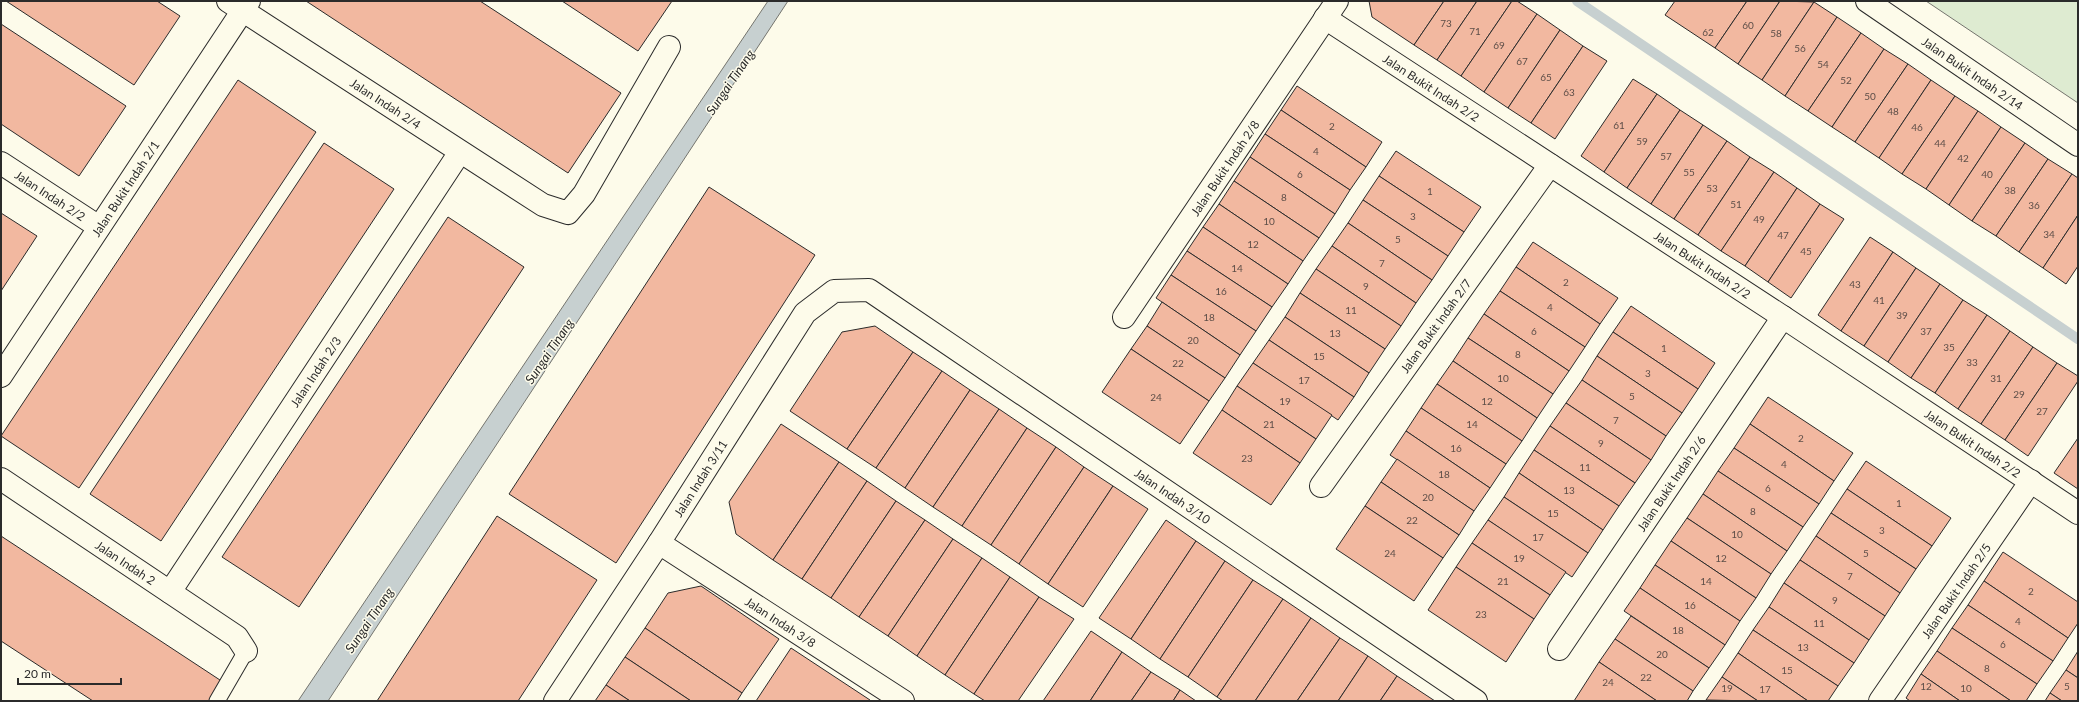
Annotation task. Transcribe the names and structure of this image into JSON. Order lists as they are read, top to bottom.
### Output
{
  "streets": {
    "street": [
      "Jalan Bukit Indah 2/14",
      "Jalan Bukit Indah 2/2",
      "Jalan Indah 2/4",
      "Jalan Bukit Indah 2/8",
      "Jalan Bukit Indah 2/1",
      "Jalan Indah 2/2",
      "Jalan Bukit Indah 2/7",
      "Jalan Indah 2/3",
      "Jalan Indah 3/11",
      "Jalan Bukit Indah 2/6",
      "Jalan Indah 3/10",
      "Jalan Indah 2",
      "Jalan Bukit Indah 2/5",
      "Jalan Indah 3/8"
    ]
  },
  "crossings": [
    ["Jalan Bukit Indah 2/2", "Jalan Bukit Indah 2/8"],
    ["Jalan Bukit Indah 2/2", "Jalan Bukit Indah 2/7"],
    ["Jalan Bukit Indah 2/2", "Jalan Bukit Indah 2/6"],
    ["Jalan Bukit Indah 2/2", "Jalan Bukit Indah 2/5"],
    ["Jalan Indah 2/4", "Jalan Bukit Indah 2/1"],
    ["Jalan Indah 2/4", "Jalan Indah 2/3"],
    ["Jalan Bukit Indah 2/1", "Jalan Indah 2/2"],
    ["Jalan Indah 2/3", "Jalan Indah 2"],
    ["Jalan Indah 3/11", "Jalan Indah 3/10"],
    ["Jalan Indah 3/11", "Jalan Indah 3/8"]
  ],
  "water": ["Sungai Tinang"],
  "house_numbers": [
    "73",
    "60",
    "71",
    "62",
    "58",
    "69",
    "56",
    "67",
    "54",
    "65",
    "52",
    "63",
    "50",
    "48",
    "61",
    "2",
    "46",
    "59",
    "44",
    "4",
    "57",
    "42",
    "55",
    "6",
    "40",
    "53",
    "38",
    "1",
    "8",
    "51",
    "36",
    "3",
    "49",
    "10",
    "34",
    "47",
    "5",
    "12",
    "45",
    "7",
    "14",
    "2",
    "43",
    "9",
    "16",
    "41",
    "4",
    "11",
    "39",
    "18",
    "6",
    "37",
    "13",
    "20",
    "35",
    "1",
    "8",
    "15",
    "33",
    "22",
    "3",
    "10",
    "31",
    "17",
    "29",
    "5",
    "24",
    "19",
    "12",
    "27",
    "7",
    "21",
    "14",
    "2",
    "9",
    "16",
    "23",
    "4",
    "11",
    "18",
    "6",
    "13",
    "20",
    "1",
    "8",
    "15",
    "22",
    "3",
    "10",
    "17",
    "24",
    "5",
    "19",
    "12",
    "7",
    "21",
    "14",
    "2",
    "9",
    "16",
    "23",
    "4",
    "11",
    "18",
    "6",
    "13",
    "20",
    "8",
    "15",
    "22",
    "24",
    "12",
    "5",
    "19",
    "10",
    "17"
  ],
  "scale_bar": "20 m"
}
